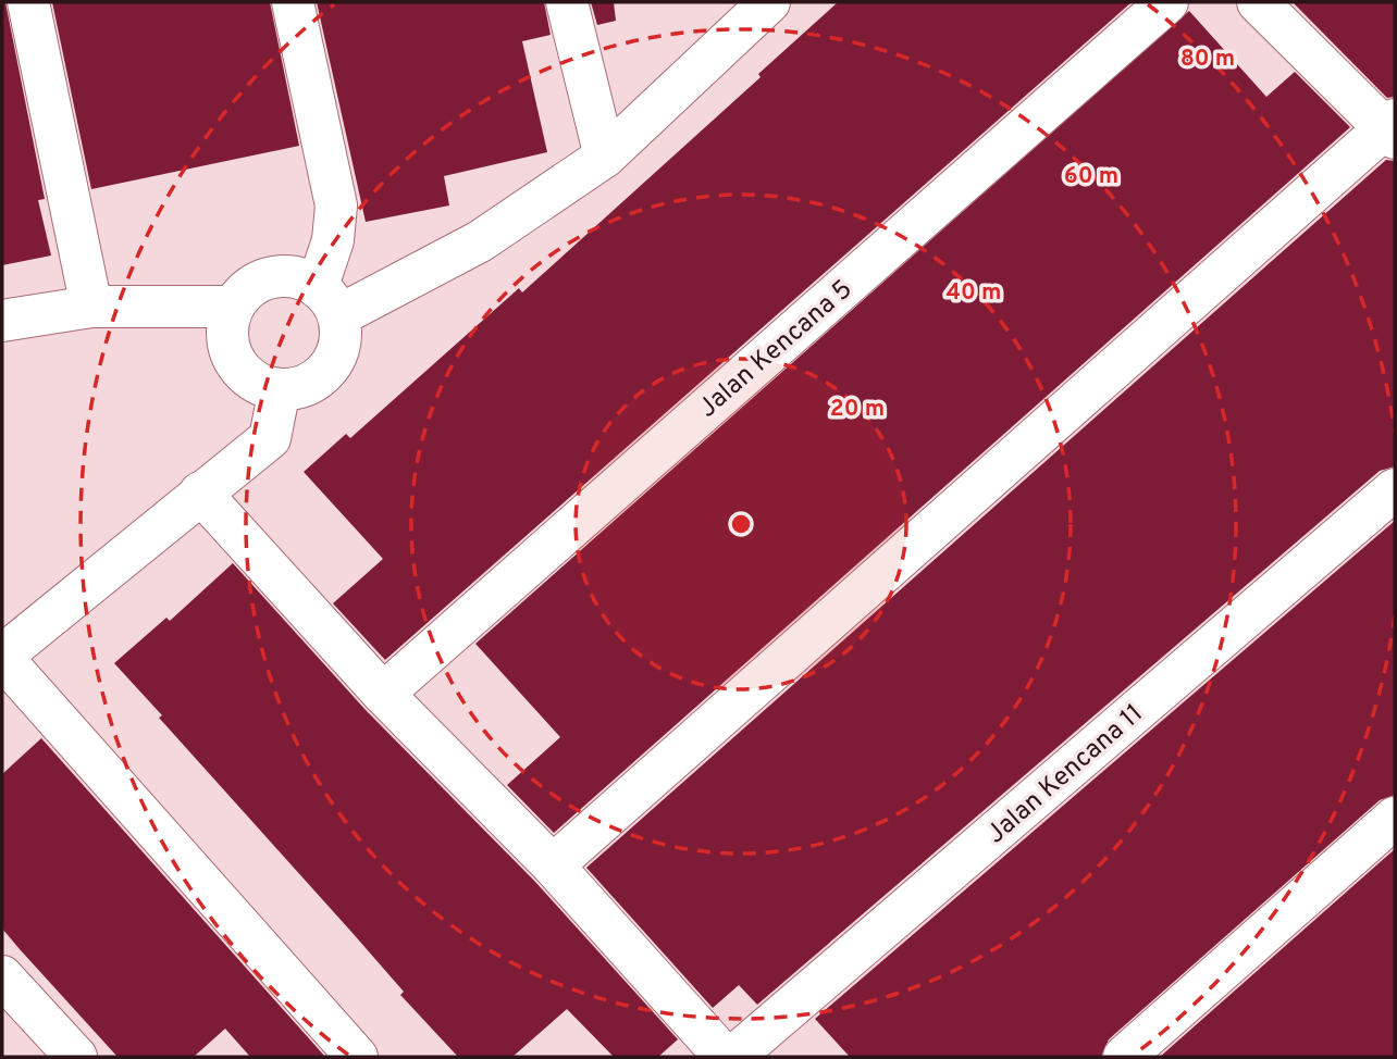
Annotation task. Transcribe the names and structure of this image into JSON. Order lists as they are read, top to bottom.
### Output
{
  "streets": {
    "street": ["Jalan Kencana 5", "Jalan Kencana 11"]
  },
  "rings": [
    "80 m",
    "60 m",
    "40 m",
    "20 m"
  ]
}
